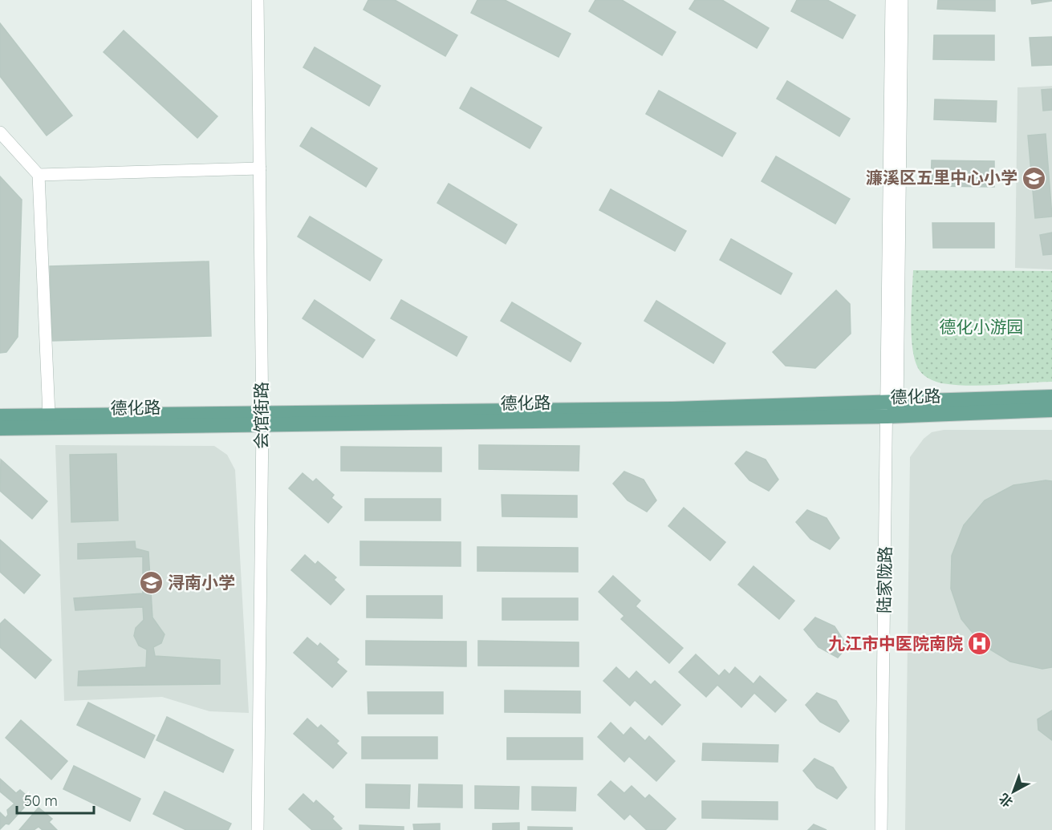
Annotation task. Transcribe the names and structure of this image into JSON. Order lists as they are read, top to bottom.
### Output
{
  "streets": {
    "main road": ["德化路"],
    "street": ["会馆街路", "陆家陇路"]
  },
  "crossings": [
    ["德化路", "会馆街路"],
    ["德化路", "陆家陇路"]
  ],
  "parks": ["德化小游园"],
  "places": {
    "school or university": ["濂溪区五里中心小学", "浔南小学"],
    "hospital": ["九江市中医院南院"]
  },
  "scale_bar": "50 m",
  "north": "bottom left"
}
